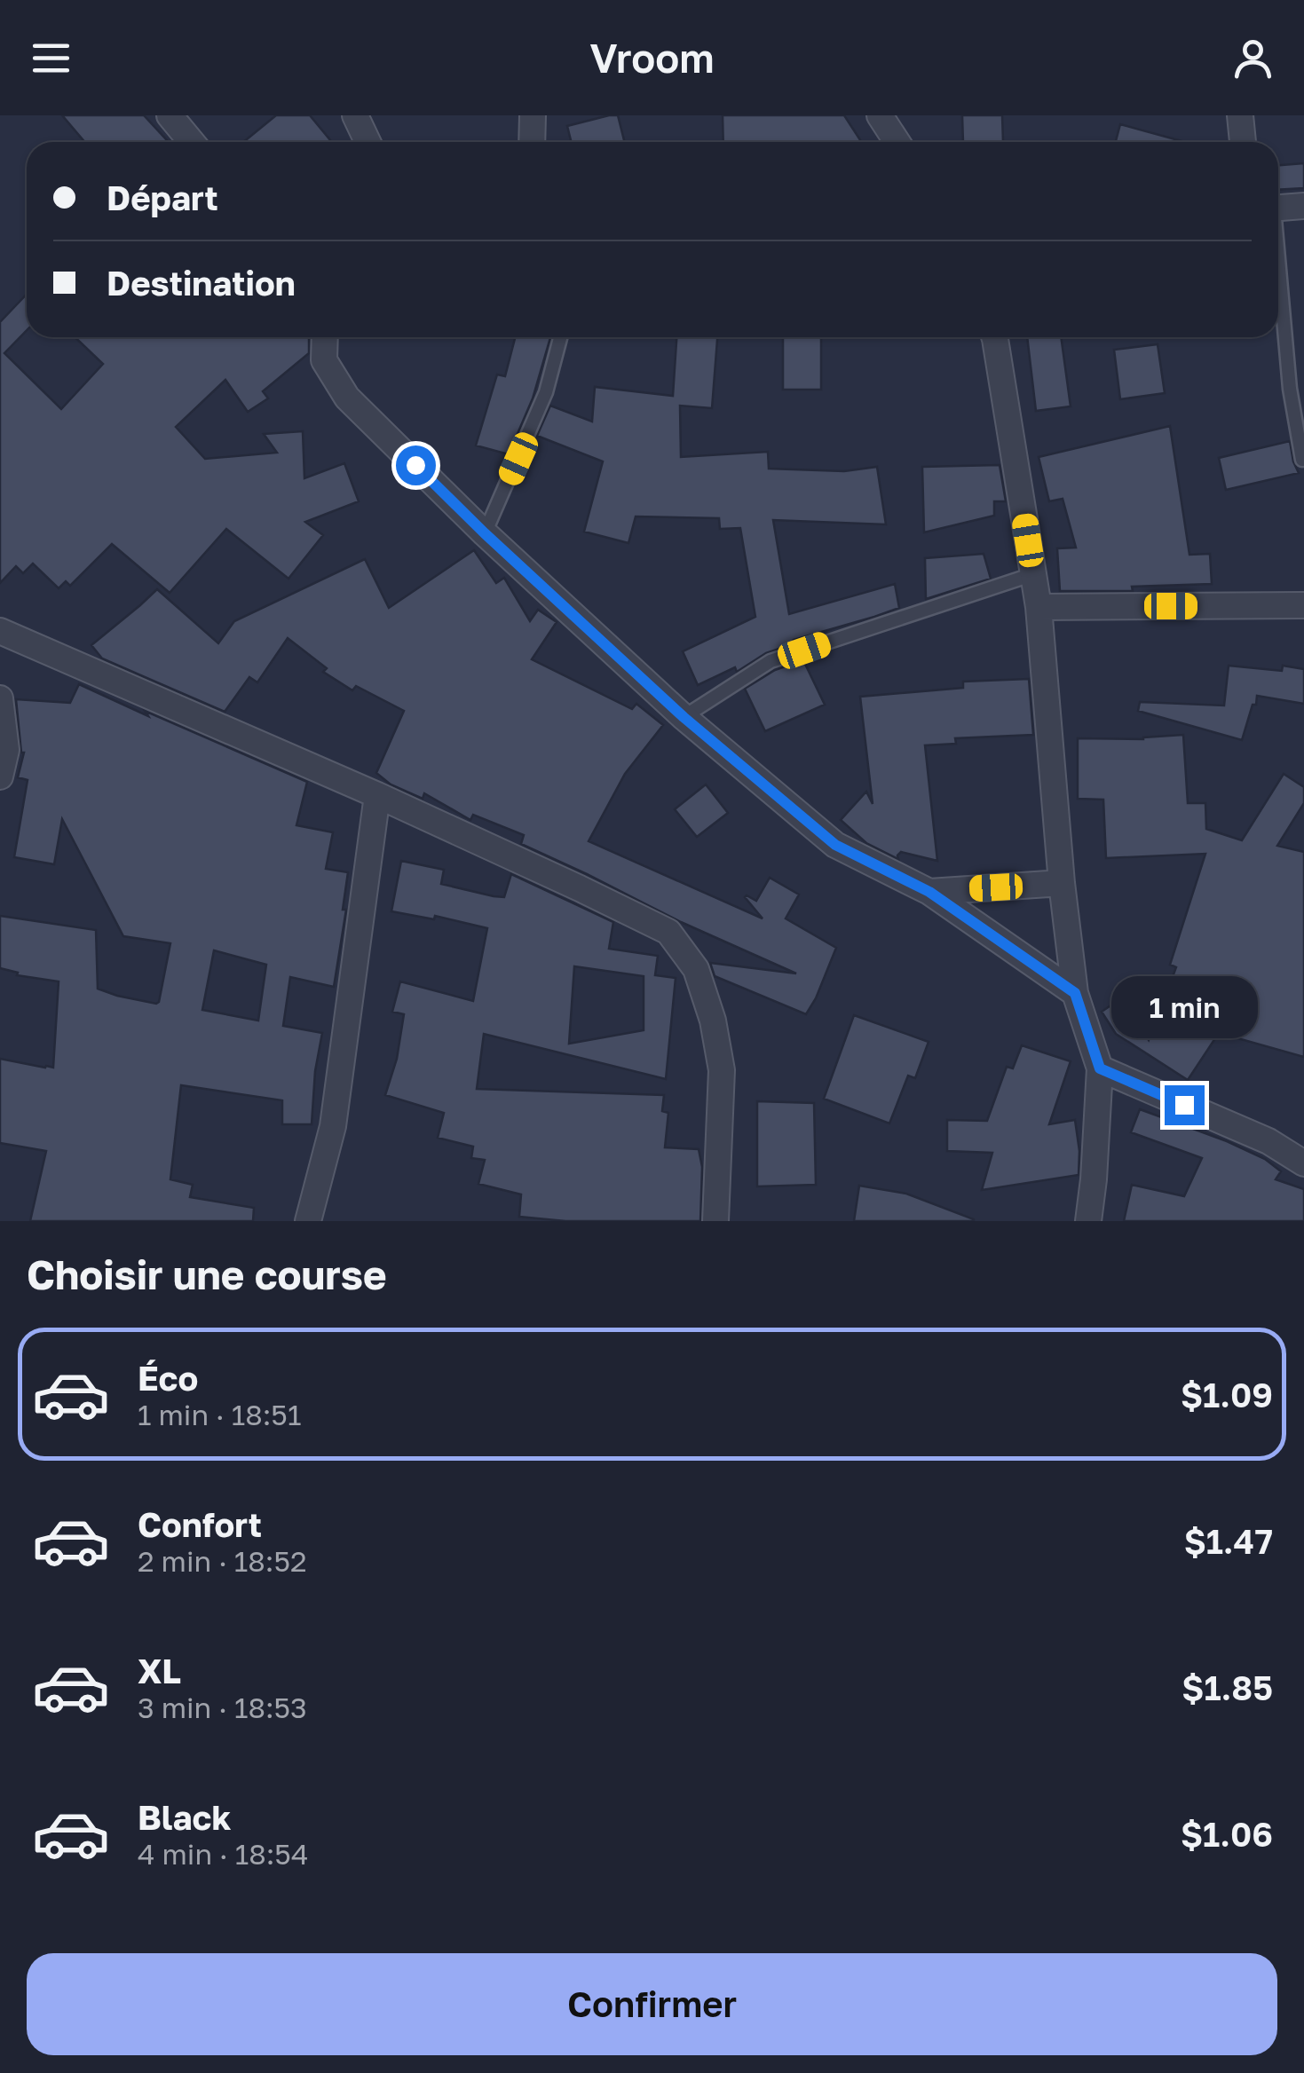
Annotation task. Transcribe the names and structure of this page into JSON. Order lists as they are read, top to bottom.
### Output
{
  "page": {
    "header": "Vroom",
    "banner": ["Départ", "Destination"],
    "bubble": "1 min",
    "heading": "Choisir une course",
    "list": [
      {
        "name": "Éco",
        "note": "1 min · 18:51",
        "value": "$1.09"
      },
      {
        "name": "Confort",
        "note": "2 min · 18:52",
        "value": "$1.47"
      },
      {
        "name": "XL",
        "note": "3 min · 18:53",
        "value": "$1.85"
      },
      {
        "name": "Black",
        "note": "4 min · 18:54",
        "value": "$1.06"
      }
    ],
    "buttons": "Confirmer"
  }
}
